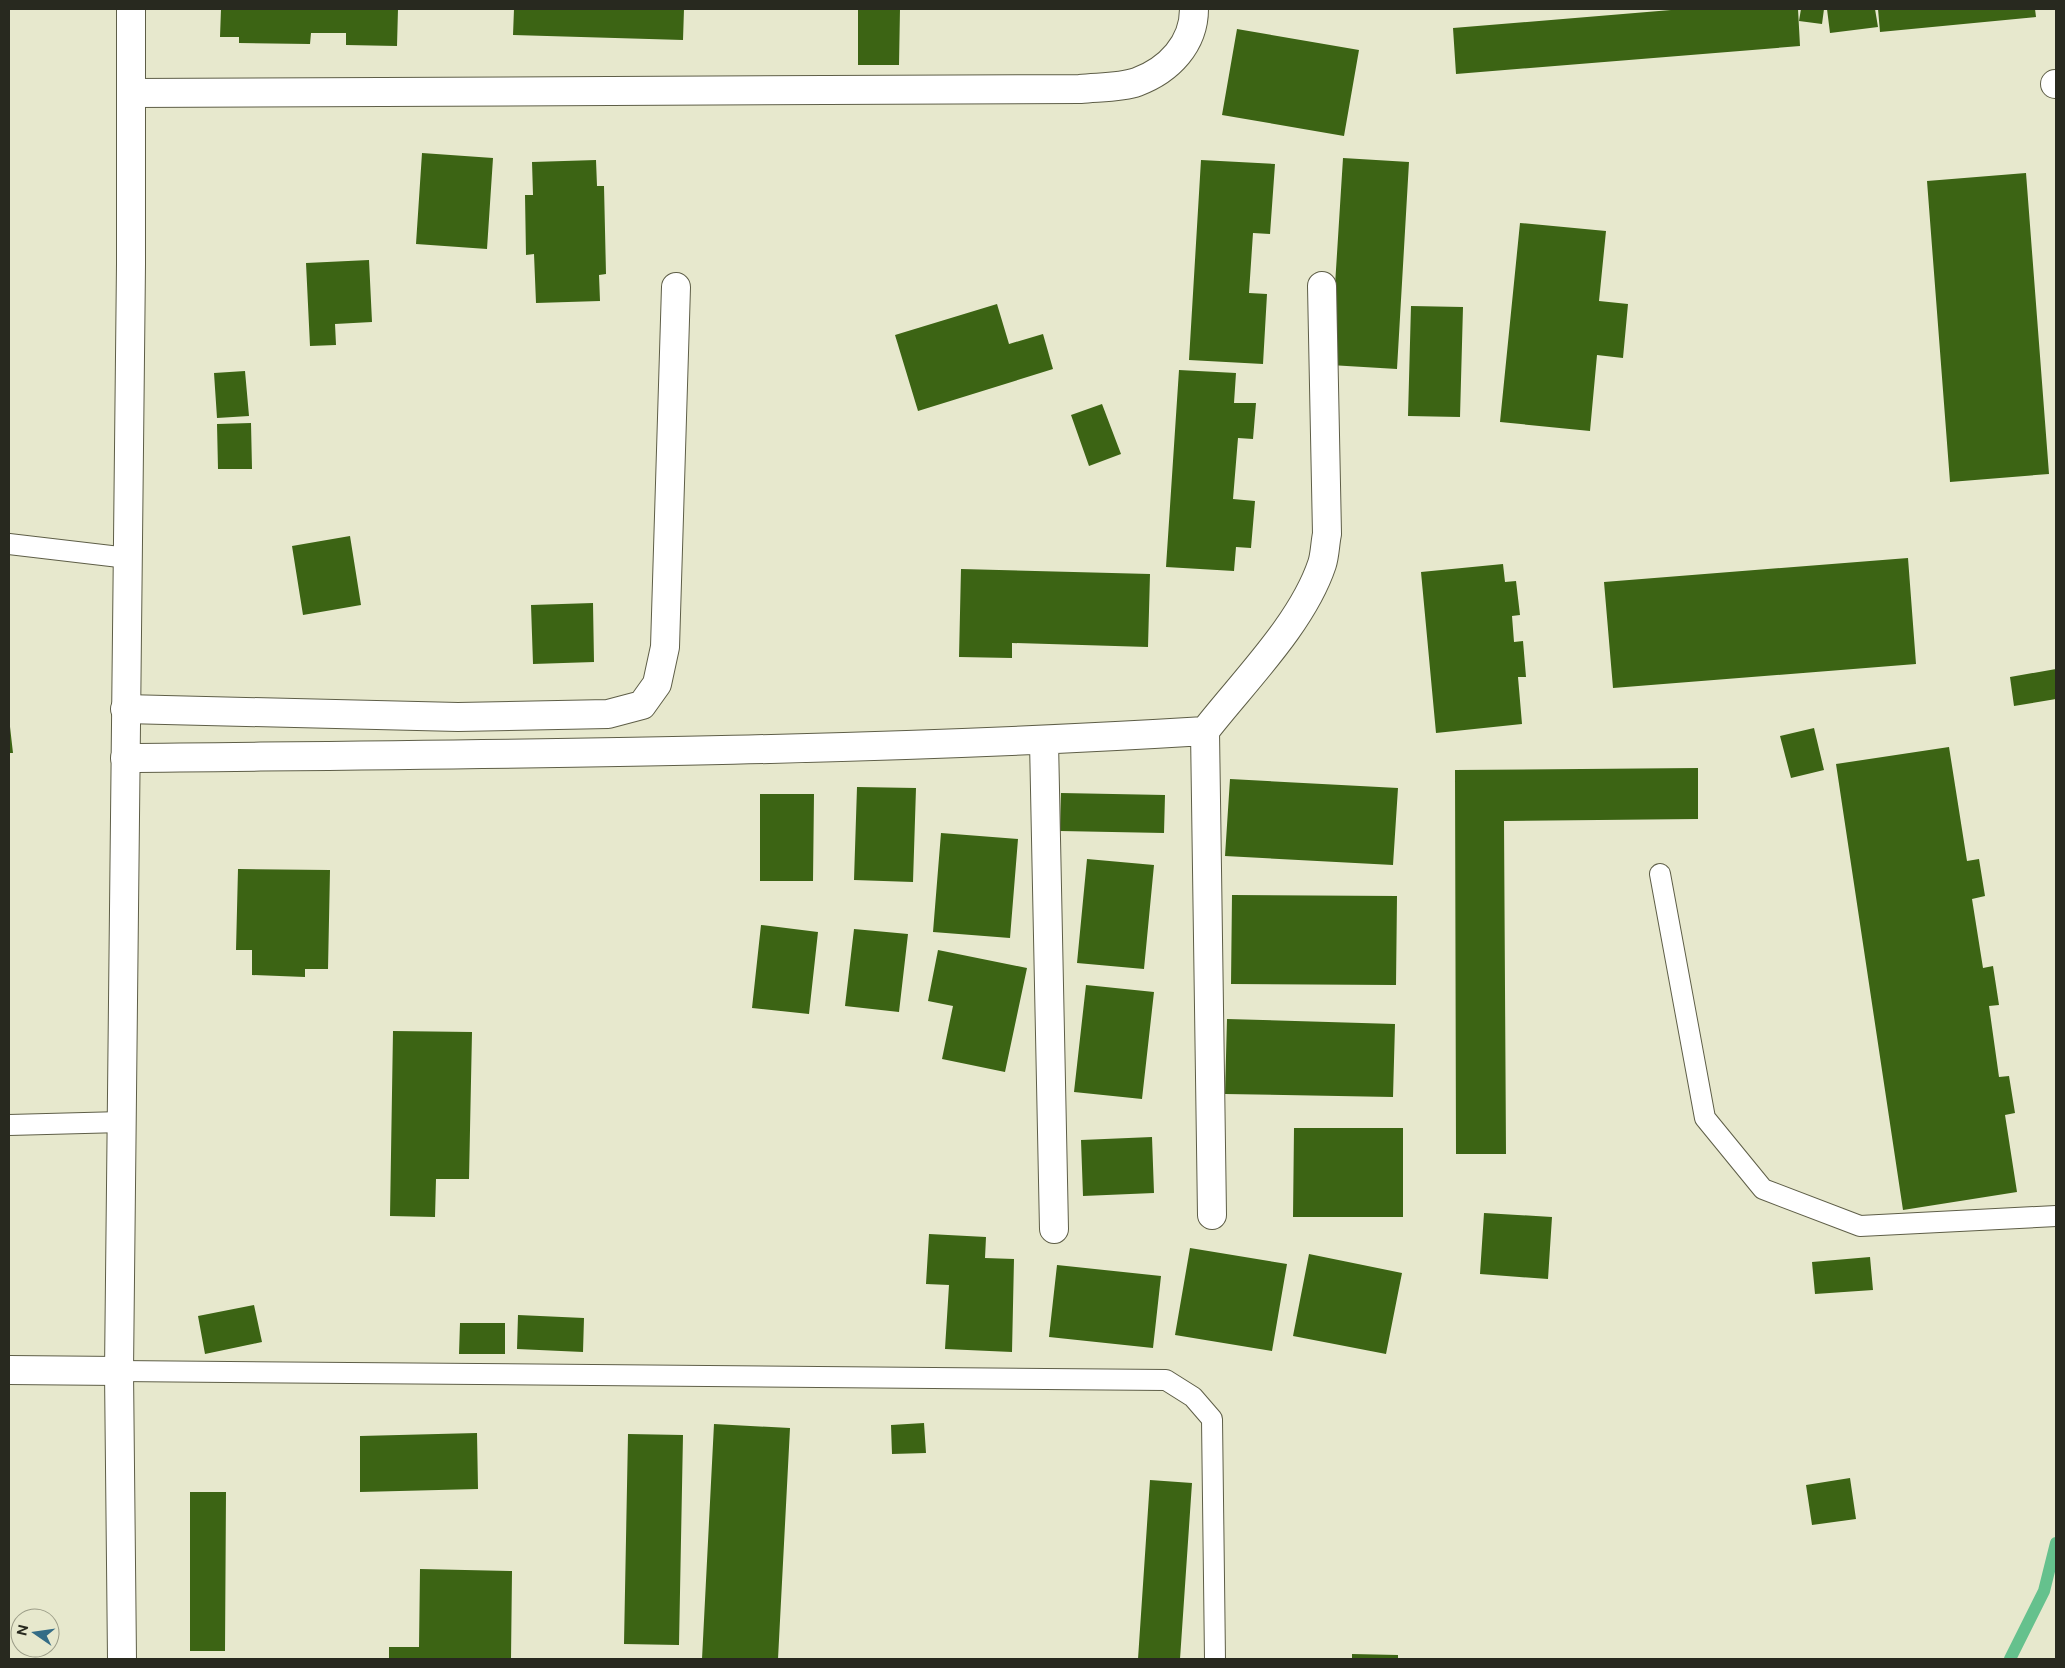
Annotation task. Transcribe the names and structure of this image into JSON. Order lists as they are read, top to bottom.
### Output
{
  "north": "left"
}
